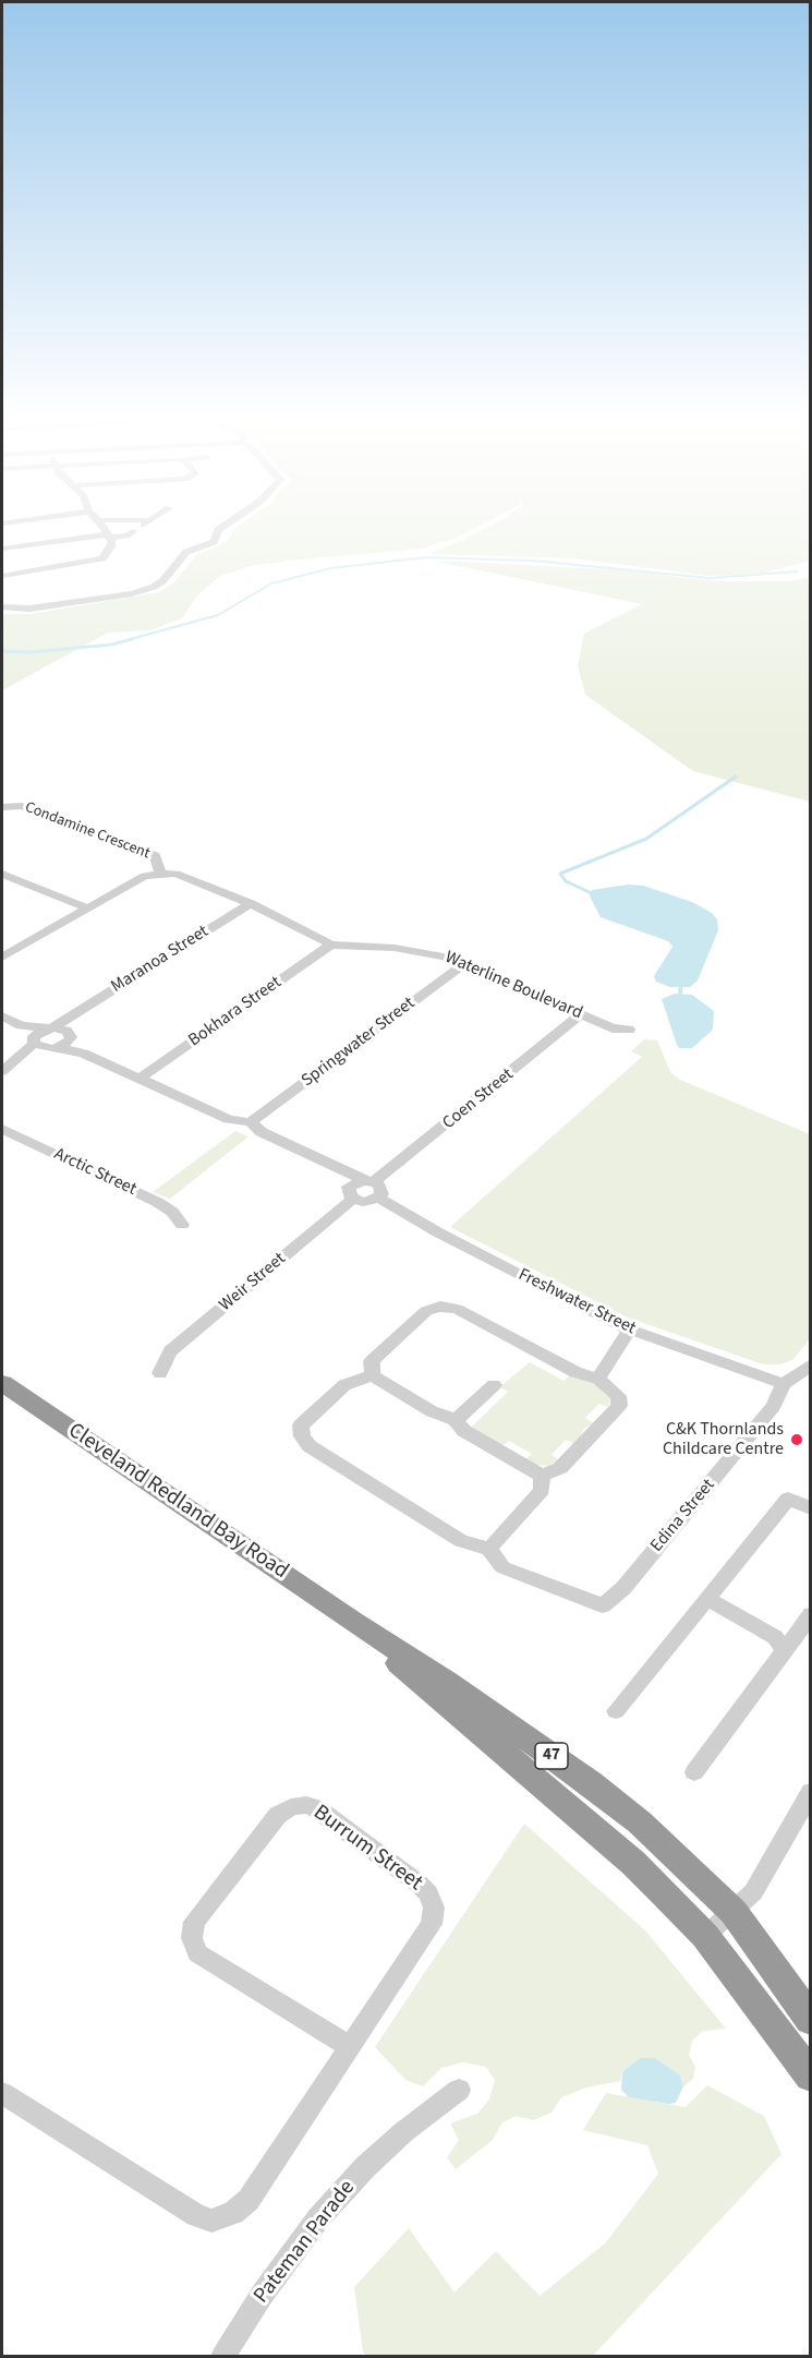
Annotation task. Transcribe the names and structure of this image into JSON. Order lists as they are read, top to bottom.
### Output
{
  "streets": {
    "highway": ["Cleveland Redland Bay Road", "47"],
    "street": [
      "Condamine Crescent",
      "Maranoa Street",
      "Waterline Boulevard",
      "Bokhara Street",
      "Springwater Street",
      "Coen Street",
      "Arctic Street",
      "Weir Street",
      "Freshwater Street",
      "Edina Street",
      "Burrum Street",
      "Pateman Parade"
    ]
  },
  "crossings": [
    ["Condamine Crescent", "Waterline Boulevard"],
    ["Maranoa Street", "Waterline Boulevard"],
    ["Maranoa Street", "Freshwater Street"],
    ["Waterline Boulevard", "Bokhara Street"],
    ["Waterline Boulevard", "Springwater Street"],
    ["Waterline Boulevard", "Coen Street"],
    ["Bokhara Street", "Freshwater Street"],
    ["Springwater Street", "Freshwater Street"],
    ["Coen Street", "Weir Street"],
    ["Coen Street", "Freshwater Street"],
    ["Weir Street", "Freshwater Street"],
    ["Freshwater Street", "Edina Street"]
  ],
  "places": ["C&K Thornlands Childcare Centre"]
}
